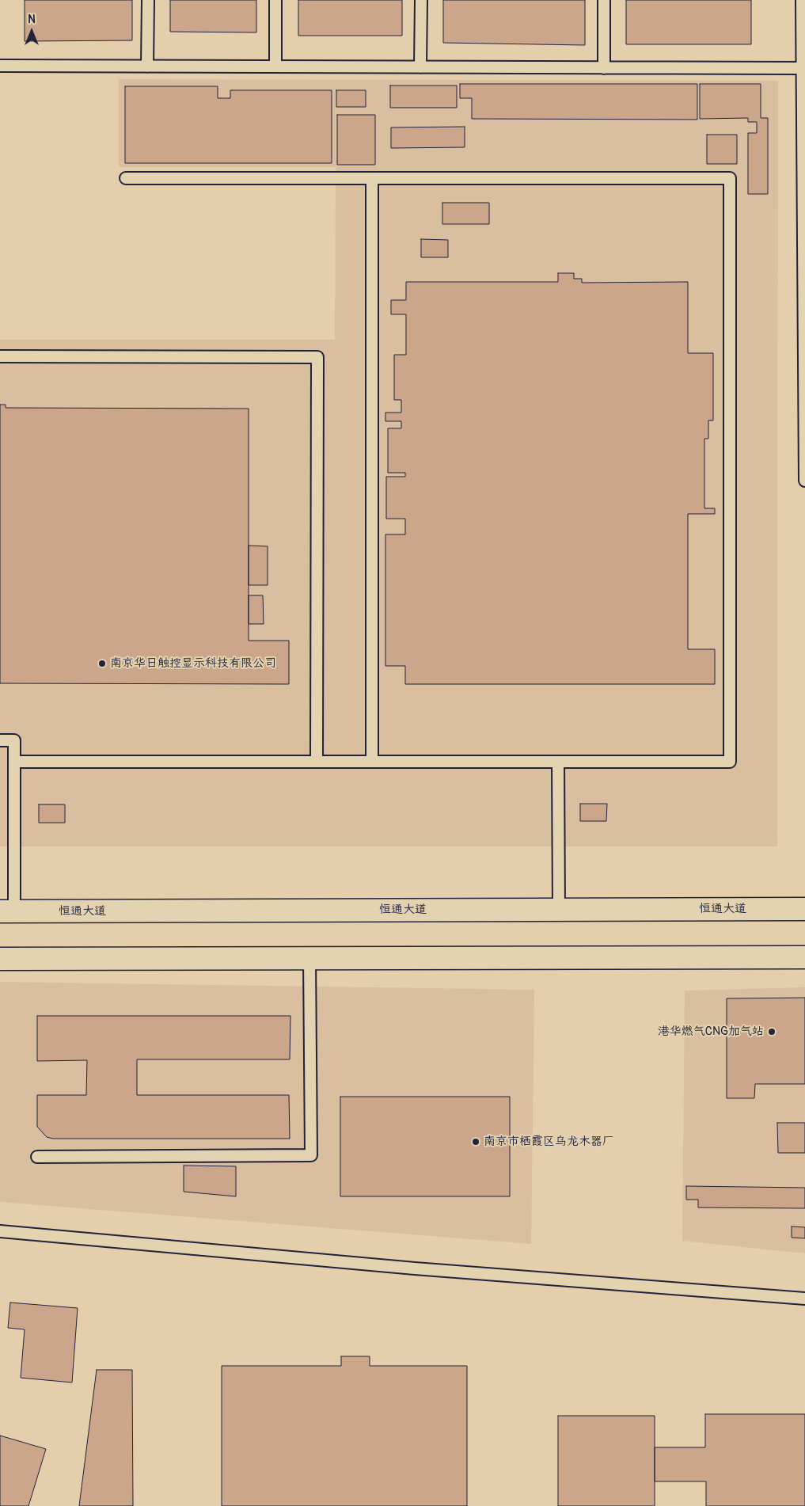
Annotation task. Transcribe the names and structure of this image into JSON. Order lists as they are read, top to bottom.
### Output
{
  "streets": {
    "main road": ["恒通大道"]
  },
  "places": ["南京华日触控显示科技有限公司", "港华燃气CNG加气站", "南京市栖霞区乌龙木器厂"],
  "north": "top"
}
